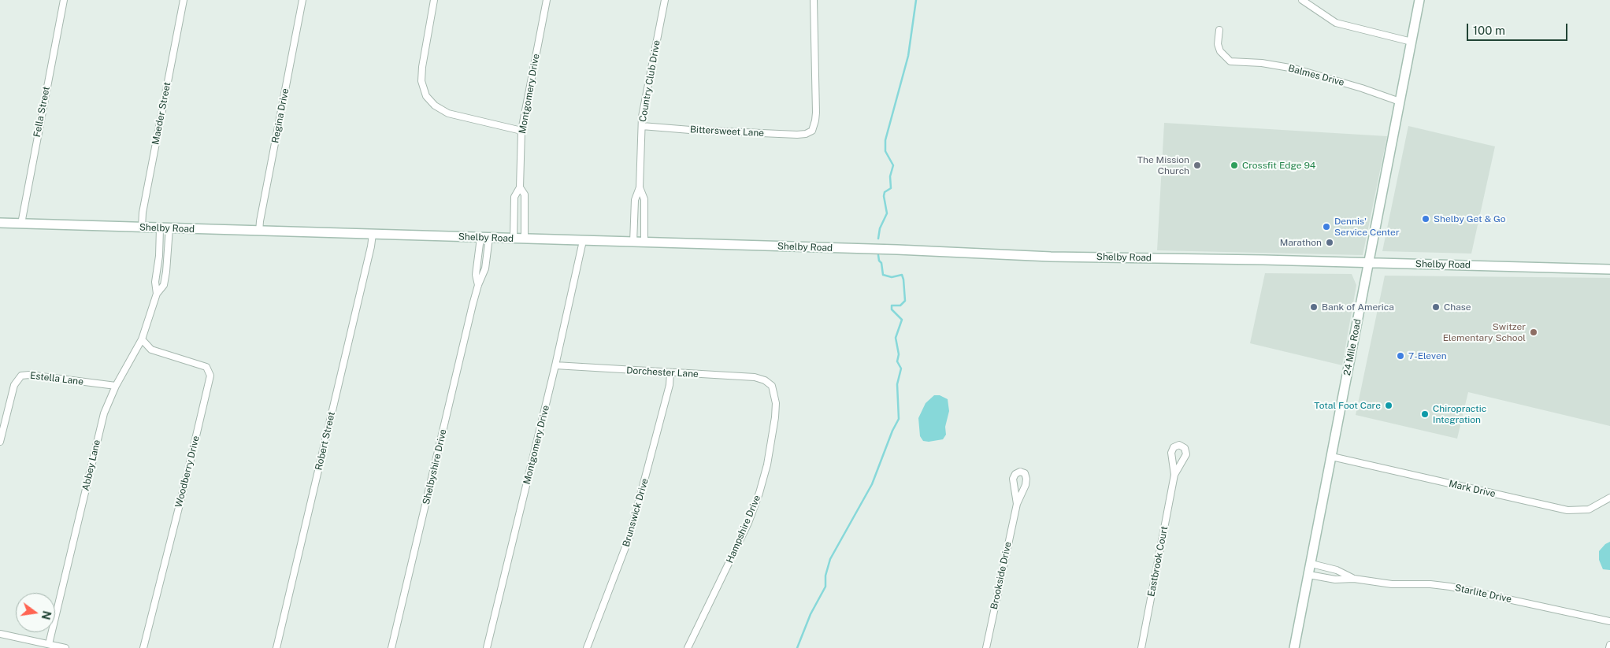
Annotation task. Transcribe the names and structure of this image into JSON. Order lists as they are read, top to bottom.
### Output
{
  "streets": {
    "street": [
      "Balmes Drive",
      "Country Club Drive",
      "Montgomery Drive",
      "Fella Street",
      "Maeder Street",
      "Regina Drive",
      "Bittersweet Lane",
      "Shelby Road",
      "24 Mile Road",
      "Dorchester Lane",
      "Estella Lane",
      "Robert Street",
      "Abbey Lane",
      "Shelbyshire Drive",
      "Woodberry Drive",
      "Mark Drive",
      "Brunswick Drive",
      "Hampshire Drive",
      "Eastbrook Court",
      "Brookside Drive",
      "Starlite Drive"
    ]
  },
  "crossings": [
    ["Balmes Drive", "24 Mile Road"],
    ["Country Club Drive", "Bittersweet Lane"],
    ["Country Club Drive", "Shelby Road"],
    ["Montgomery Drive", "Shelby Road"],
    ["Montgomery Drive", "Dorchester Lane"],
    ["Fella Street", "Shelby Road"],
    ["Maeder Street", "Shelby Road"],
    ["Regina Drive", "Shelby Road"],
    ["Shelby Road", "24 Mile Road"],
    ["Shelby Road", "Robert Street"],
    ["Shelby Road", "Abbey Lane"],
    ["Shelby Road", "Shelbyshire Drive"],
    ["24 Mile Road", "Mark Drive"],
    ["24 Mile Road", "Starlite Drive"],
    ["Dorchester Lane", "Brunswick Drive"],
    ["Dorchester Lane", "Hampshire Drive"],
    ["Estella Lane", "Abbey Lane"],
    ["Abbey Lane", "Woodberry Drive"]
  ],
  "places": [
    "The Mission Church",
    "Crossfit Edge 94",
    "Shelby Get & Go",
    "Dennis' Service Center",
    "Marathon",
    "Bank of America",
    "Chase",
    "Switzer Elementary School",
    "7-Eleven",
    "Total Foot Care",
    "Chiropractic Integration"
  ],
  "scale_bar": "100 m",
  "north": "right"
}
